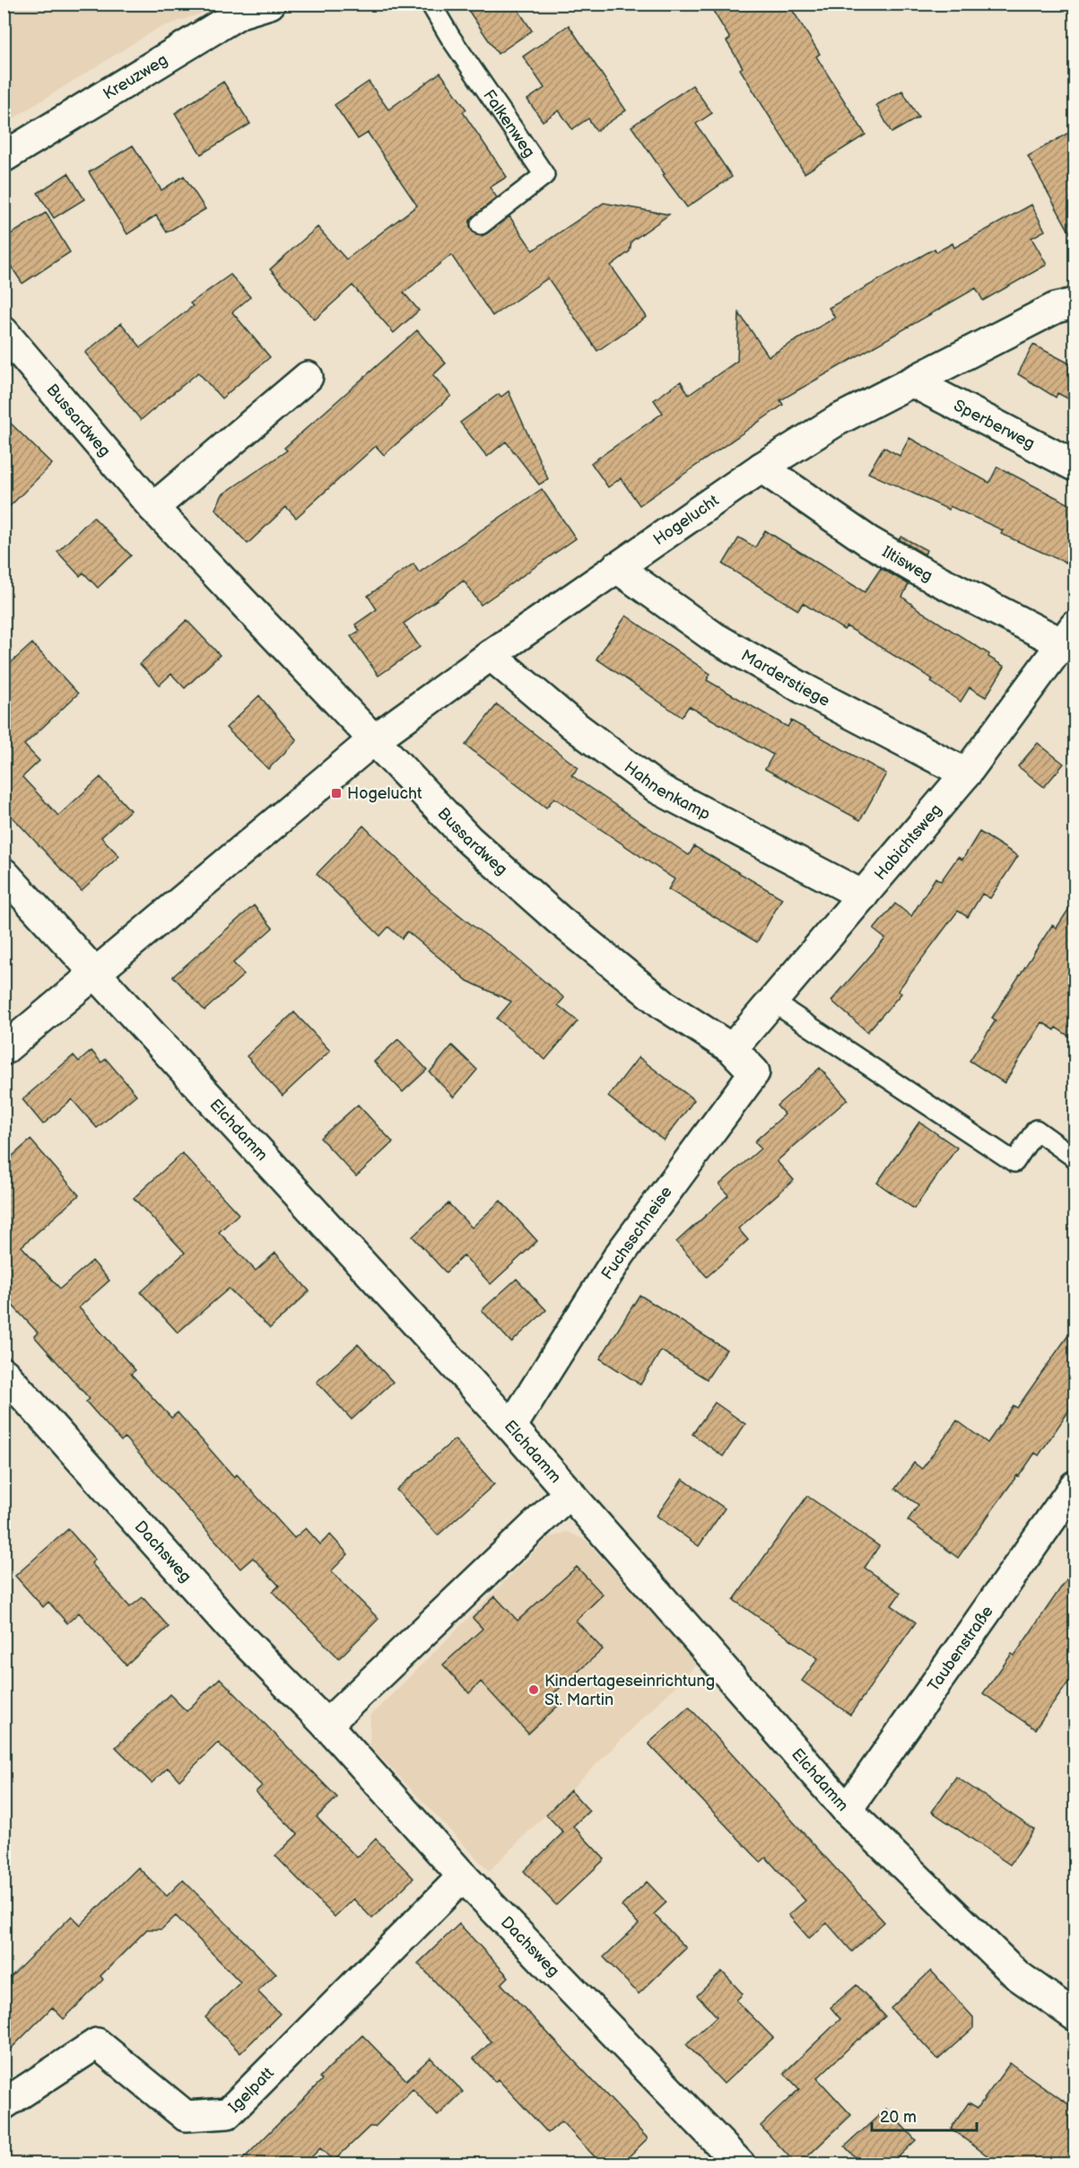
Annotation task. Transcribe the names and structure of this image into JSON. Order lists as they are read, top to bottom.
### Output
{
  "streets": {
    "street": [
      "Kreuzweg",
      "Bussardweg",
      "Sperberweg",
      "Hogelucht",
      "Iltisweg",
      "Marderstiege",
      "Hahnenkamp",
      "Habichtsweg",
      "Elchdamm",
      "Fuchsschneise",
      "Dachsweg",
      "Taubenstraße",
      "Igelpatt"
    ],
    "lane": ["Falkenweg"]
  },
  "crossings": [
    ["Bussardweg", "Hogelucht"],
    ["Bussardweg", "Habichtsweg"],
    ["Bussardweg", "Fuchsschneise"],
    ["Sperberweg", "Hogelucht"],
    ["Hogelucht", "Iltisweg"],
    ["Hogelucht", "Marderstiege"],
    ["Hogelucht", "Hahnenkamp"],
    ["Hogelucht", "Elchdamm"],
    ["Iltisweg", "Habichtsweg"],
    ["Marderstiege", "Habichtsweg"],
    ["Hahnenkamp", "Habichtsweg"],
    ["Habichtsweg", "Fuchsschneise"],
    ["Elchdamm", "Fuchsschneise"],
    ["Elchdamm", "Taubenstraße"],
    ["Dachsweg", "Igelpatt"]
  ],
  "places": {
    "transit": ["Hogelucht"],
    "other": ["Kindertageseinrichtung St. Martin"]
  },
  "scale_bar": "20 m"
}
